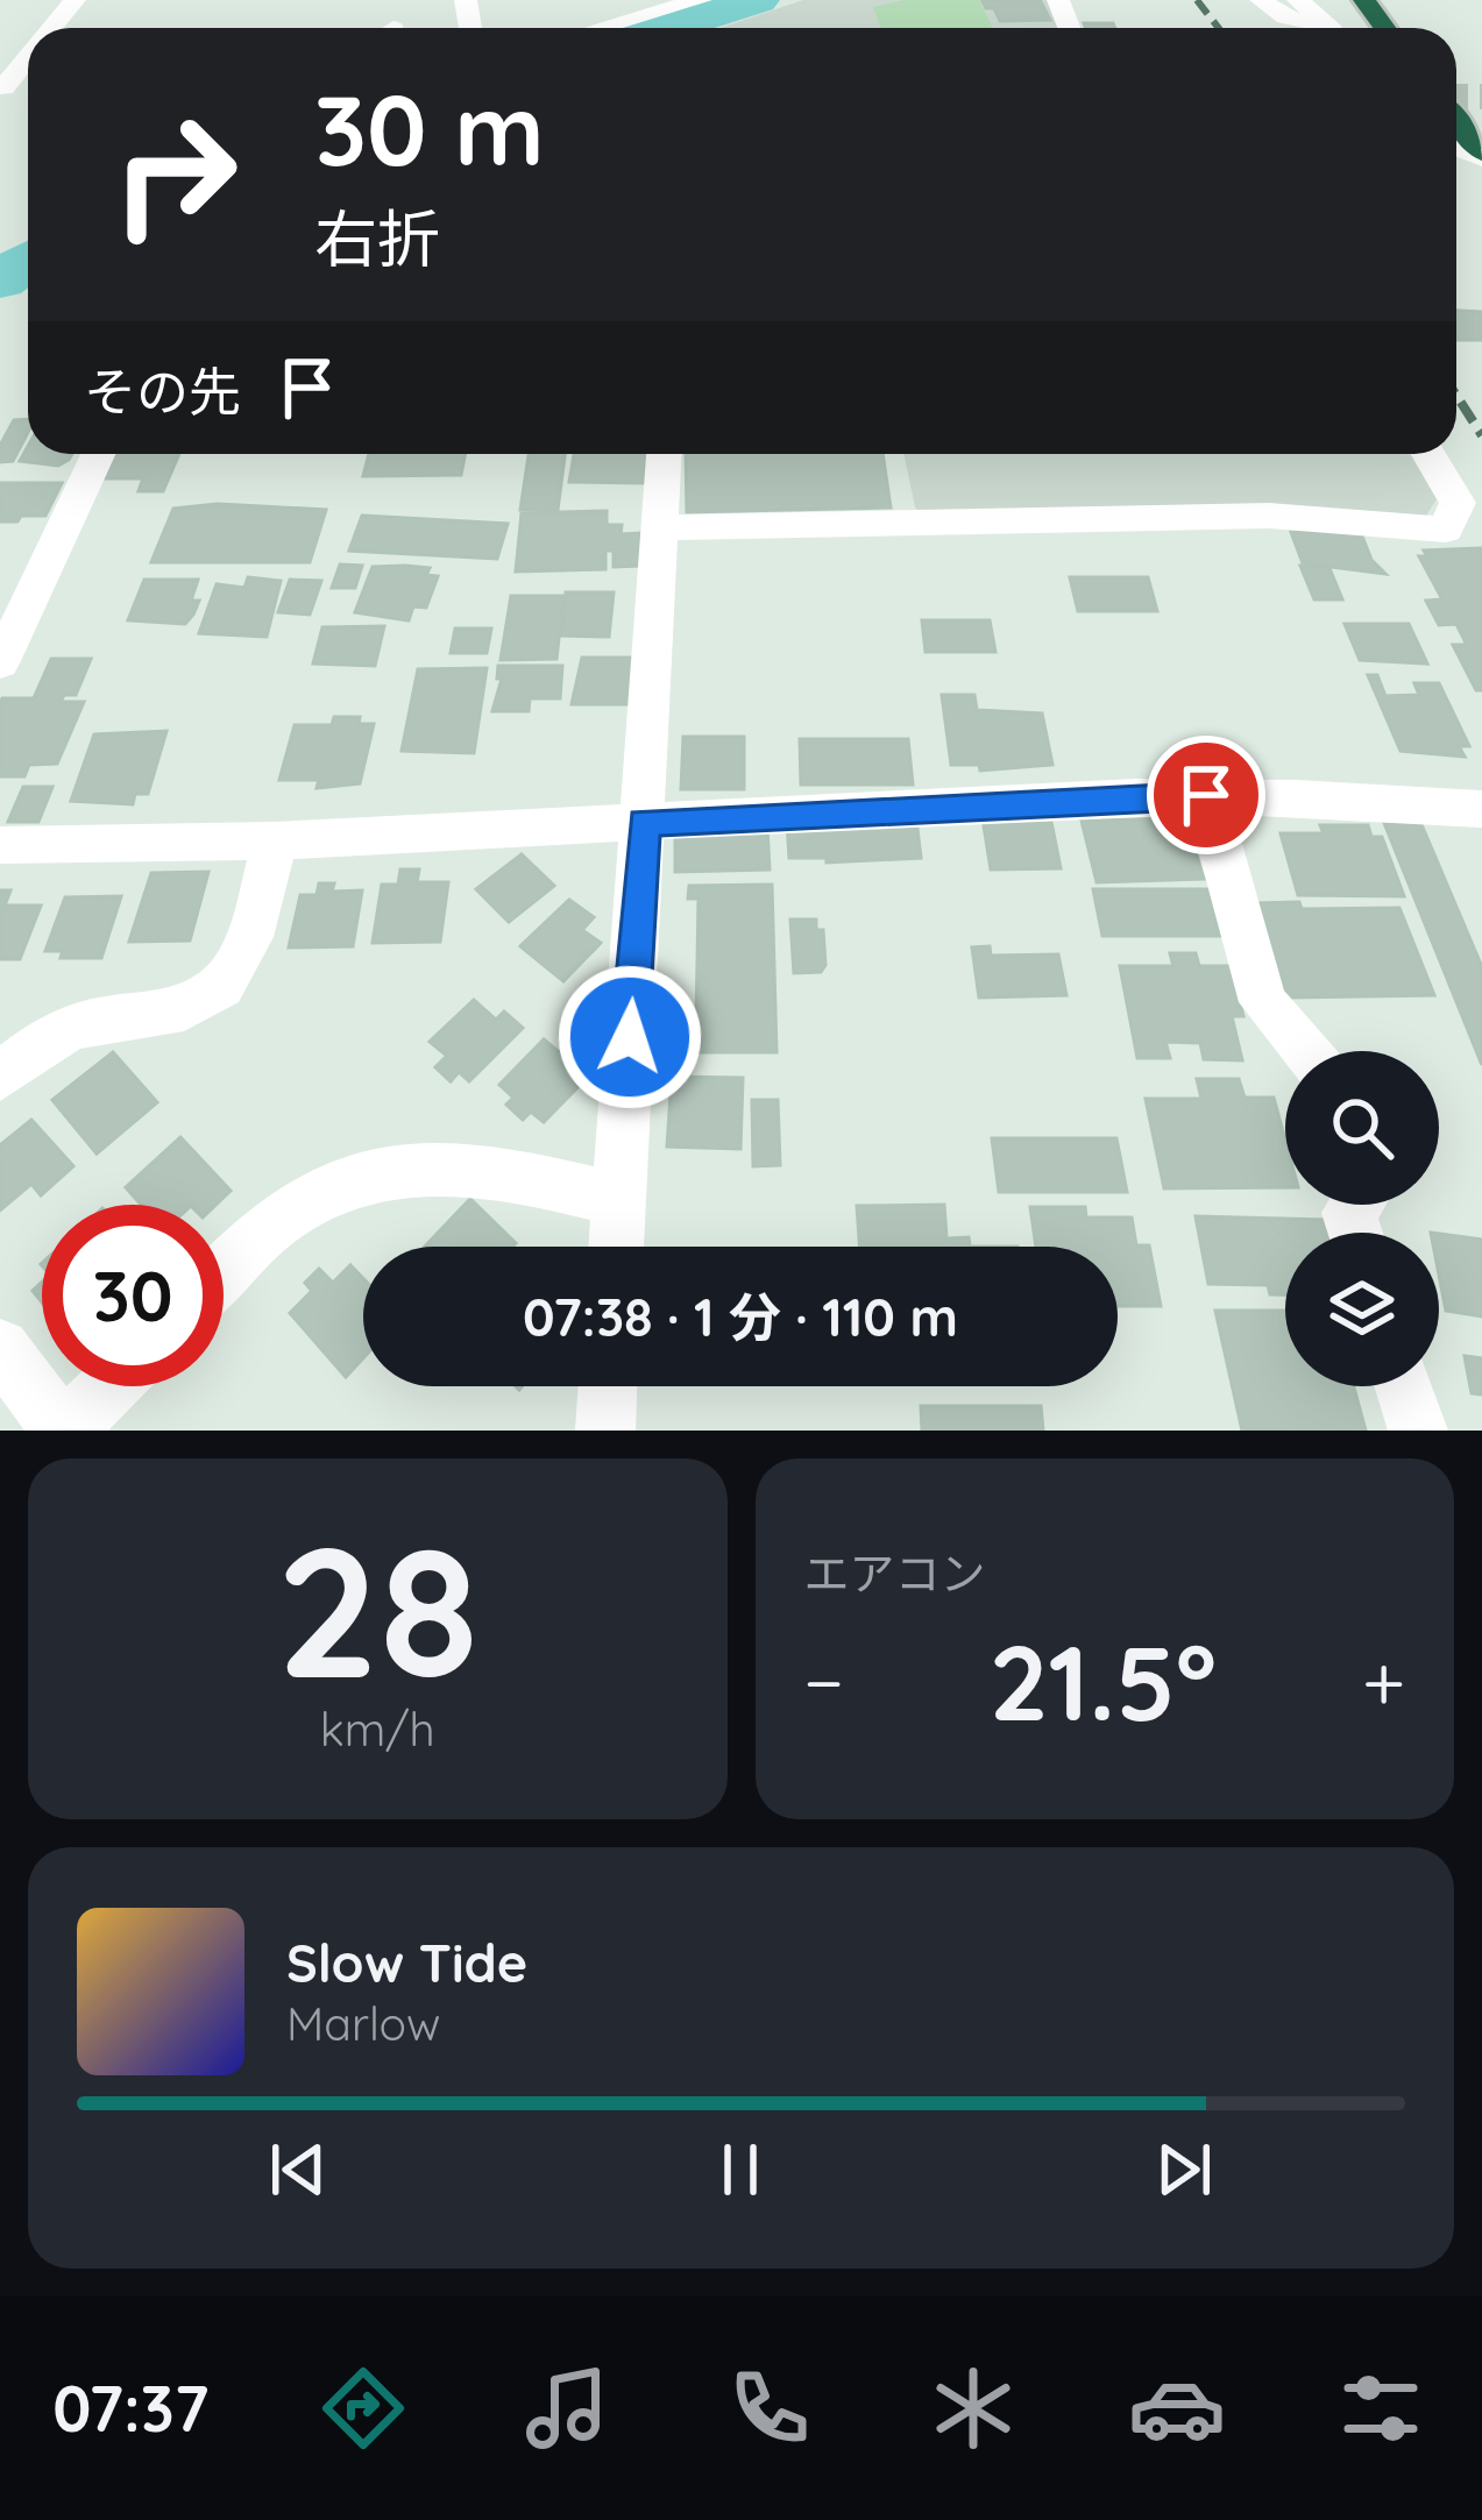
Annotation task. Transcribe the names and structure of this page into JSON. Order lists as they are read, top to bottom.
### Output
{
  "page": {
    "turn": ["30 m", "右折"],
    "then": "その先",
    "limit": "30",
    "trip": "07:38 · 1 分 · 110 m",
    "tile": [
      ["28", "km/h"],
      "エアコン"
    ],
    "heat": ["−", "21.5°", "+"],
    "song": ["Slow Tide", "Marlow"],
    "tabs": "07:37"
  }
}
